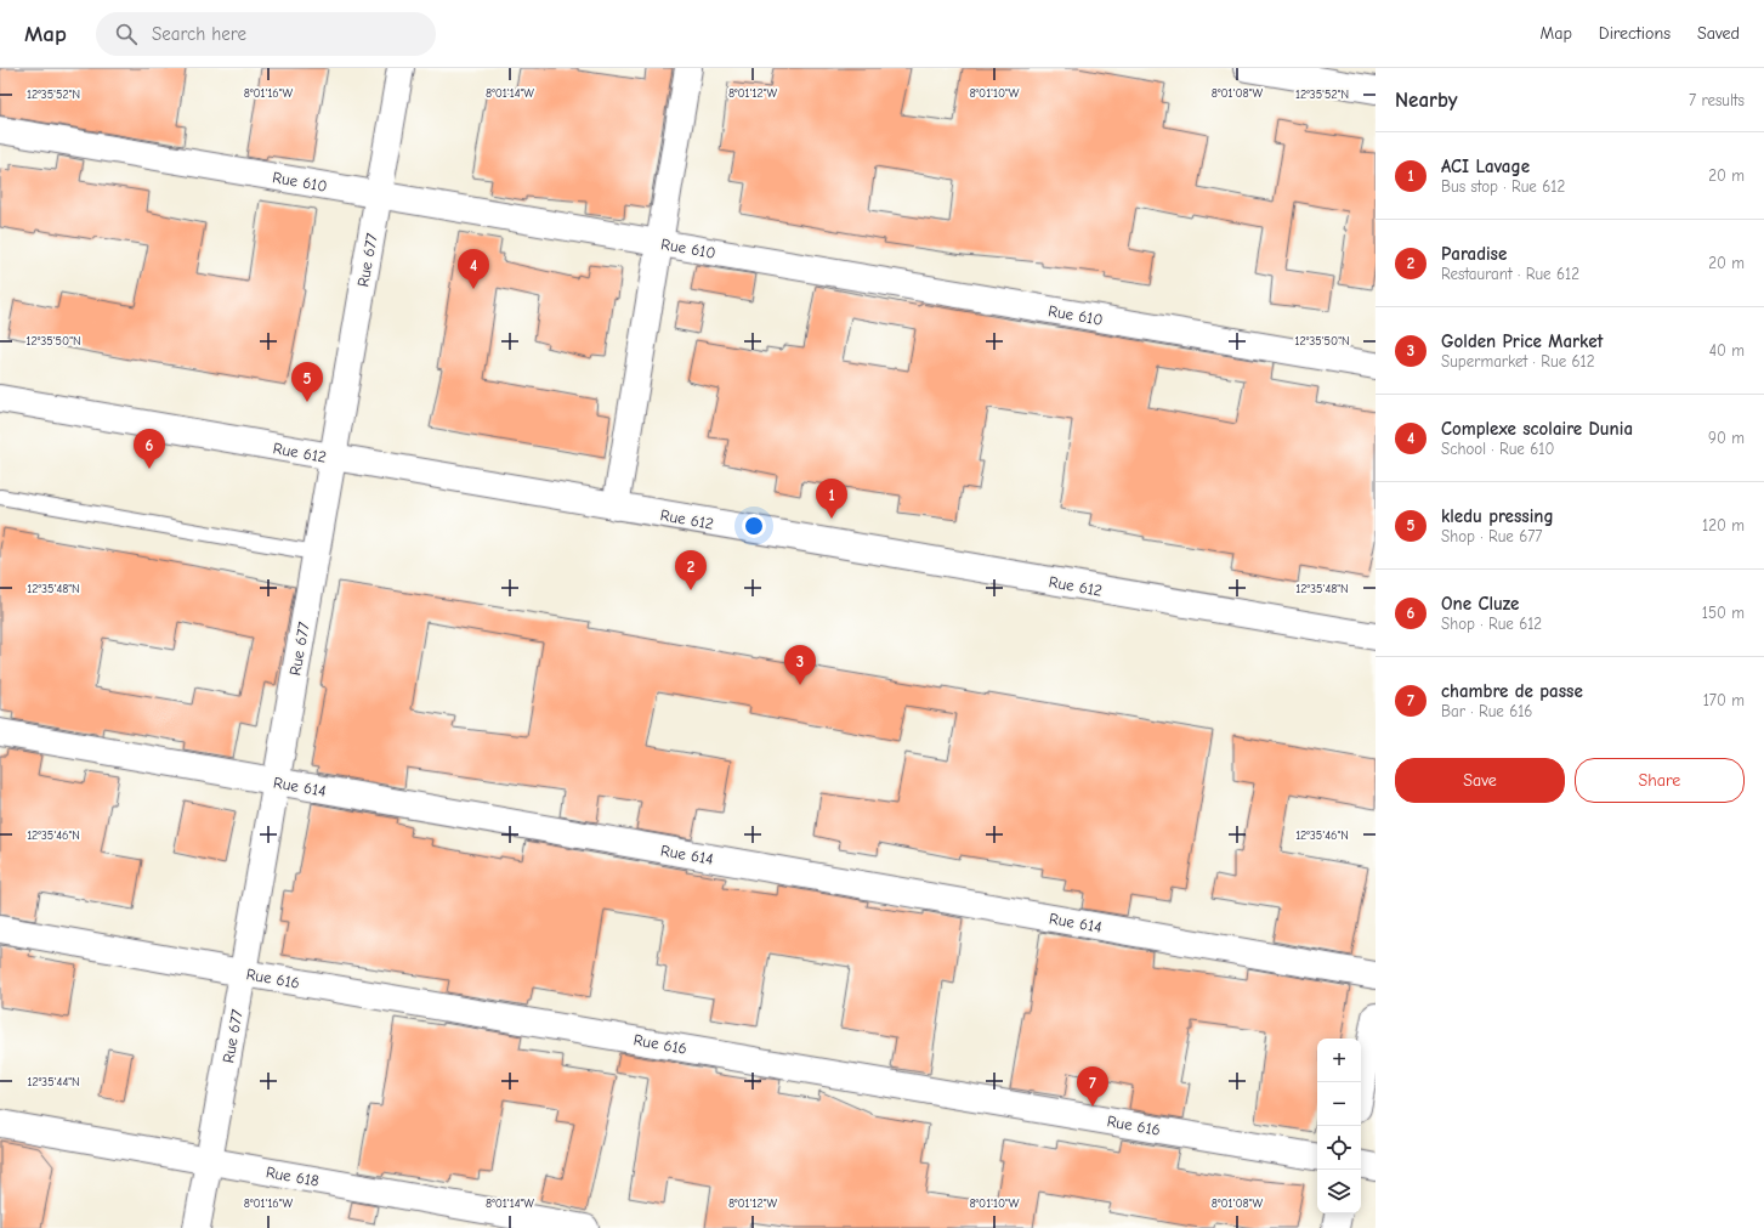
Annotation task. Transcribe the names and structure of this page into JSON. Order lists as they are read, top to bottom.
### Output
{
  "streets": {
    "street": [
      "Rue 610",
      "Rue 677",
      "Rue 612",
      "Rue 614",
      "Rue 616",
      "Rue 618"
    ]
  },
  "crossings": [
    ["Rue 610", "Rue 677"],
    ["Rue 677", "Rue 612"],
    ["Rue 677", "Rue 614"],
    ["Rue 677", "Rue 616"],
    ["Rue 677", "Rue 618"]
  ],
  "page": {
    "header": "Map",
    "search": "Search here",
    "nav": ["Map", "Directions", "Saved"],
    "heading": ["Nearby", "7 results"],
    "list": [
      {
        "mark": "1",
        "name": "ACI Lavage",
        "note": "Bus stop · Rue 612",
        "value": "20 m"
      },
      {
        "mark": "2",
        "name": "Paradise",
        "note": "Restaurant · Rue 612",
        "value": "20 m"
      },
      {
        "mark": "3",
        "name": "Golden Price Market",
        "note": "Supermarket · Rue 612",
        "value": "40 m"
      },
      {
        "mark": "4",
        "name": "Complexe scolaire Dunia",
        "note": "School · Rue 610",
        "value": "90 m"
      },
      {
        "mark": "5",
        "name": "kledu pressing",
        "note": "Shop · Rue 677",
        "value": "120 m"
      },
      {
        "mark": "6",
        "name": "One Cluze",
        "note": "Shop · Rue 612",
        "value": "150 m"
      },
      {
        "mark": "7",
        "name": "chambre de passe",
        "note": "Bar · Rue 616",
        "value": "170 m"
      }
    ],
    "pins": [
      "4",
      "5",
      "6",
      "1",
      "2",
      "3",
      "7"
    ],
    "buttons": ["Save", "Share"],
    "map_buttons": ["+", "−"]
  },
  "coordinates": [
    "8°01'16\"W",
    "8°01'14\"W",
    "8°01'12\"W",
    "8°01'10\"W",
    "8°01'08\"W",
    "12°35'52\"N",
    "12°35'50\"N",
    "12°35'48\"N",
    "12°35'46\"N",
    "12°35'44\"N"
  ]
}
